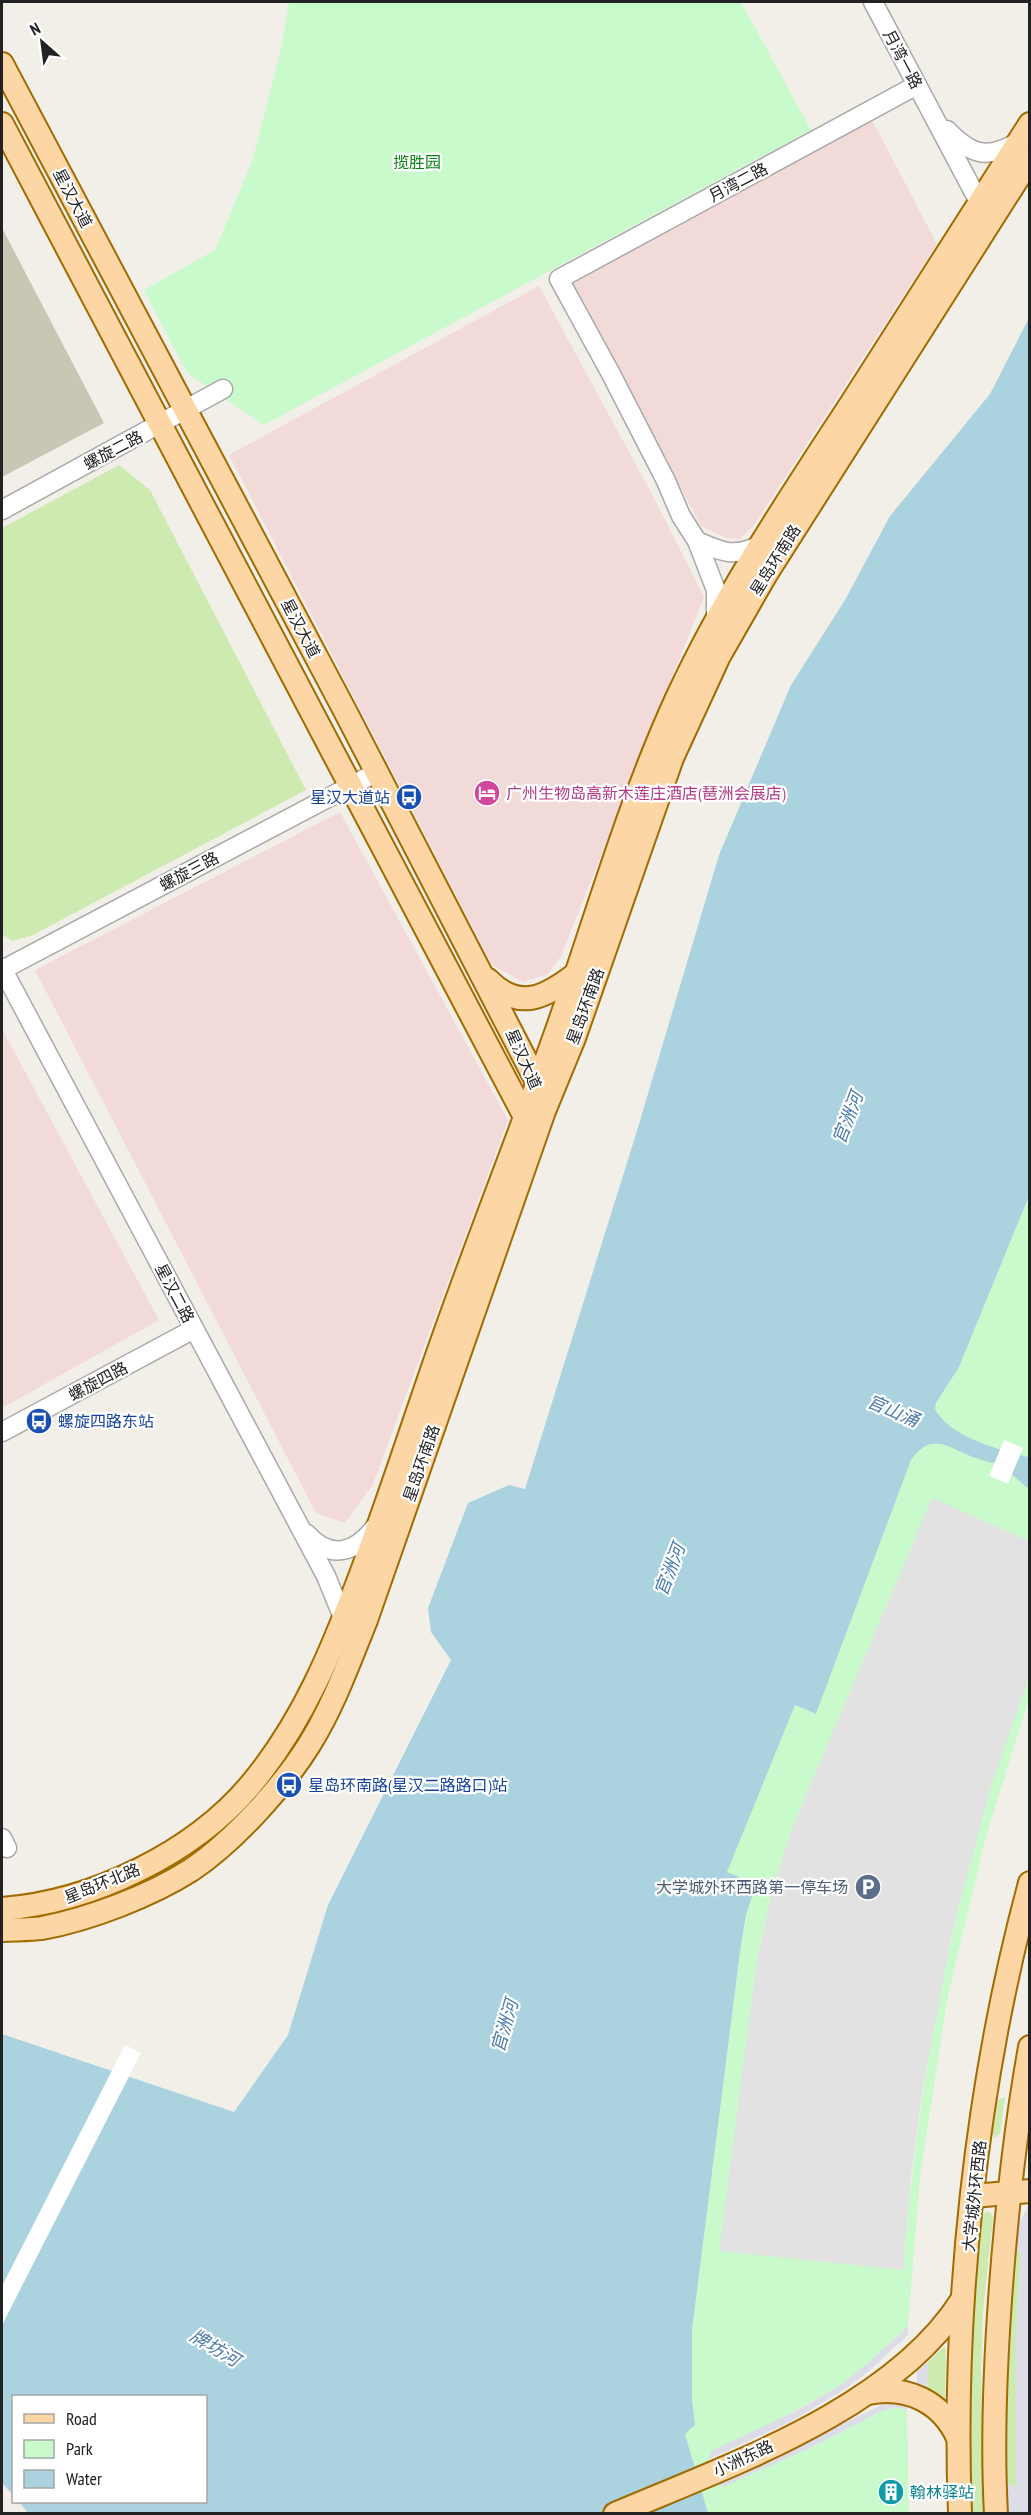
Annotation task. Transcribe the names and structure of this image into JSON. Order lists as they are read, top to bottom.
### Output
{
  "streets": {
    "main road": [
      "星汉大道",
      "星岛环南路",
      "星岛环北路",
      "大学城外环西路",
      "小洲东路"
    ],
    "street": [
      "月湾一路",
      "月湾二路",
      "螺旋二路",
      "螺旋三路",
      "星汉二路",
      "螺旋四路"
    ]
  },
  "crossings": [
    ["月湾一路", "月湾二路"],
    ["月湾一路", "星岛环南路"],
    ["星汉大道", "螺旋二路"],
    ["星汉大道", "星岛环南路"],
    ["星汉大道", "螺旋三路"],
    ["星岛环南路", "星汉二路"],
    ["星岛环南路", "星岛环北路"],
    ["螺旋三路", "星汉二路"],
    ["星汉二路", "螺旋四路"],
    ["大学城外环西路", "小洲东路"]
  ],
  "water": ["官洲河", "官山涌", "牌坊河"],
  "parks": ["揽胜园"],
  "places": {
    "hotel": ["广州生物岛高新木莲庄酒店(琶洲会展店)"],
    "bus stop": ["星汉大道站", "螺旋四路东站", "星岛环南路(星汉二路路口)站"],
    "parking": ["大学城外环西路第一停车场"],
    "building": ["翰林驿站"]
  },
  "legend": ["Road", "Park", "Water"],
  "north": "top left"
}
